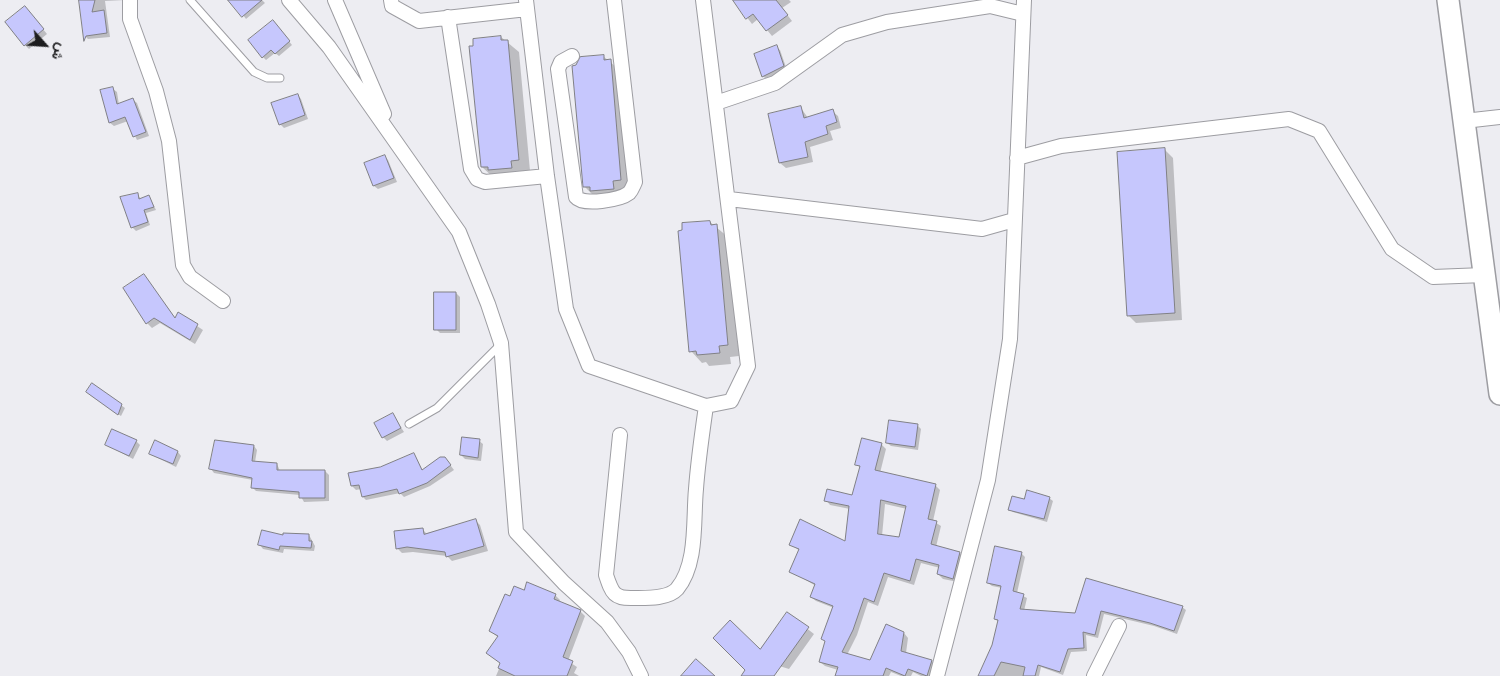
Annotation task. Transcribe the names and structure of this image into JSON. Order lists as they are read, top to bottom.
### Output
{
  "north": "bottom right"
}
